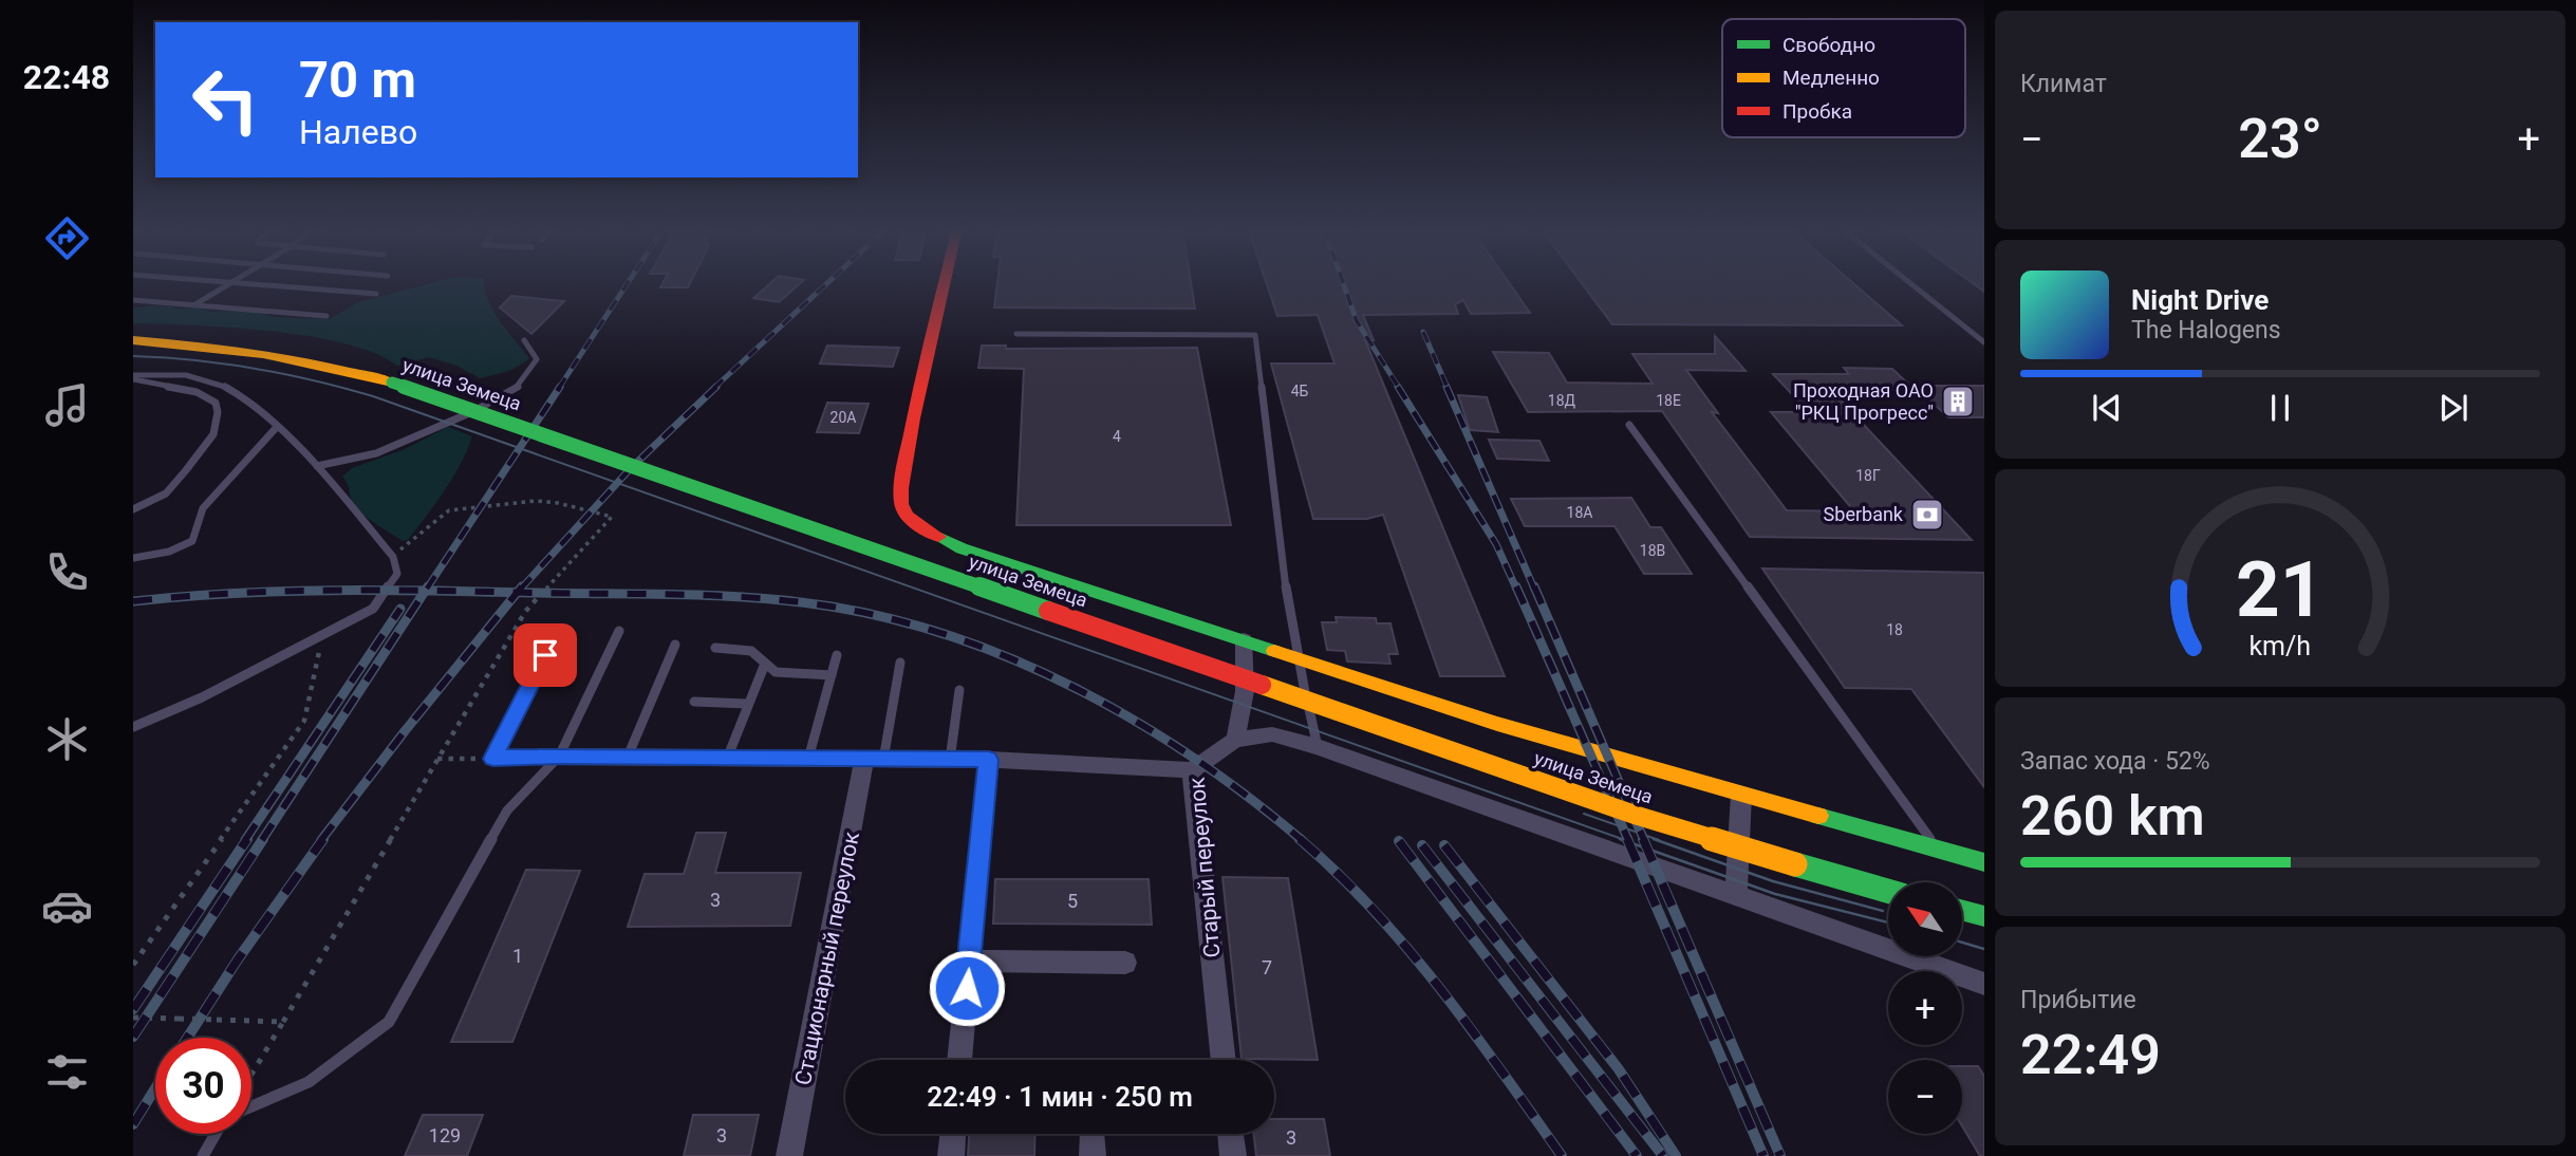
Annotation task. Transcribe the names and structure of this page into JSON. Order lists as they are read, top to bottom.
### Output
{
  "streets": {
    "main road": ["улица Земеца"],
    "street": ["Старый переулок", "Стационарный переулок"]
  },
  "places": {
    "building": ["Проходная ОАО \"РКЦ Прогресс\""],
    "bank": ["Sberbank"]
  },
  "house_numbers": [
    "4Б",
    "18Д",
    "18Е",
    "20А",
    "4",
    "18Г",
    "18А",
    "18В",
    "18",
    "3",
    "5",
    "1",
    "7",
    "129",
    "3",
    "3"
  ],
  "legend": ["Свободно", "Медленно", "Пробка"],
  "north": "top left",
  "page": {
    "tabs": "22:48",
    "tile": [
      "Климат",
      ["Запас хода · 52%", "260 km"],
      ["Прибытие", "22:49"]
    ],
    "turn": ["70 m", "Налево"],
    "heat": ["−", "23°", "+"],
    "song": ["Night Drive", "The Halogens"],
    "map_buttons": ["+", "−"],
    "limit": "30",
    "trip": "22:49 · 1 мин · 250 m",
    "gauge": ["21", "km/h"]
  }
}
